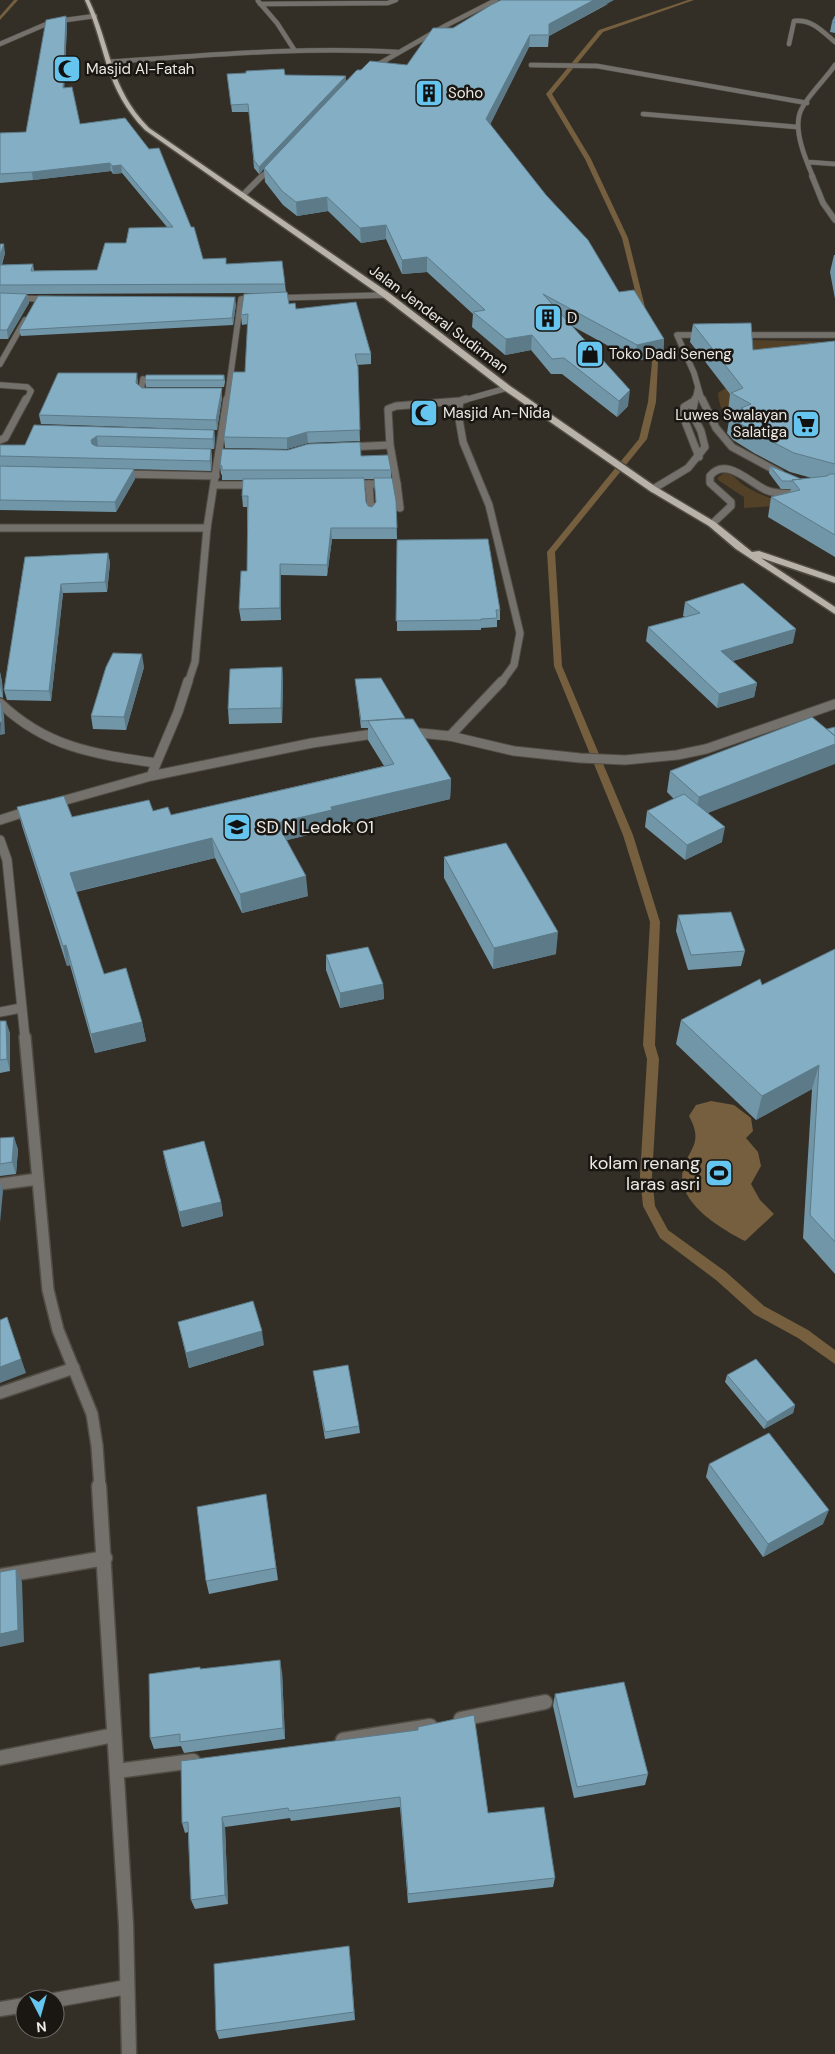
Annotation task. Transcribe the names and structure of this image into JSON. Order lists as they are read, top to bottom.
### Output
{
  "streets": {
    "main road": ["Jalan Jenderal Sudirman"]
  },
  "places": {
    "mosque": ["Masjid Al-Fatah", "Masjid An-Nida"],
    "building": ["Soho", "D"],
    "shop": ["Toko Dadi Seneng"],
    "supermarket": ["Luwes Swalayan Salatiga"],
    "school or university": ["SD N Ledok 01"],
    "sports": ["kolam renang laras asri"]
  },
  "north": "bottom"
}
